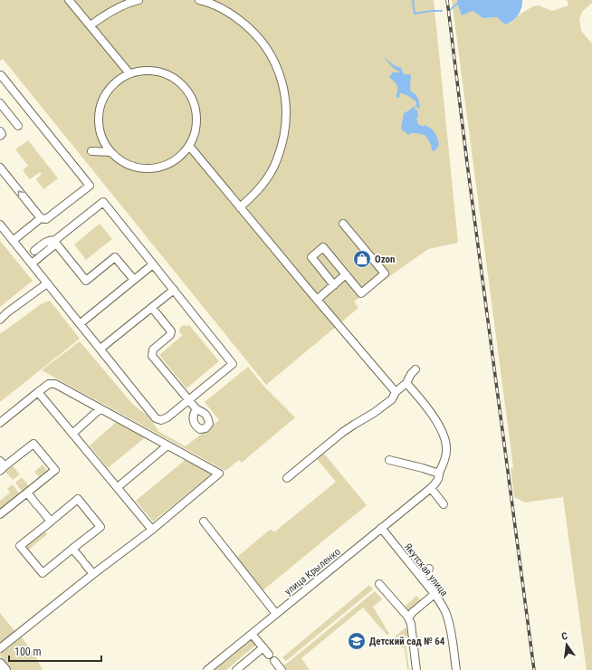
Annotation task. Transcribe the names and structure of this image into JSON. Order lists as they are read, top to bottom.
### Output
{
  "streets": {
    "street": ["Якутская улица", "улица Крыленко"]
  },
  "crossings": [
    ["Якутская улица", "улица Крыленко"]
  ],
  "places": {
    "shop": ["Ozon"],
    "school or university": ["Детский сад № 64"]
  },
  "scale_bar": "100 m",
  "north": "top"
}
